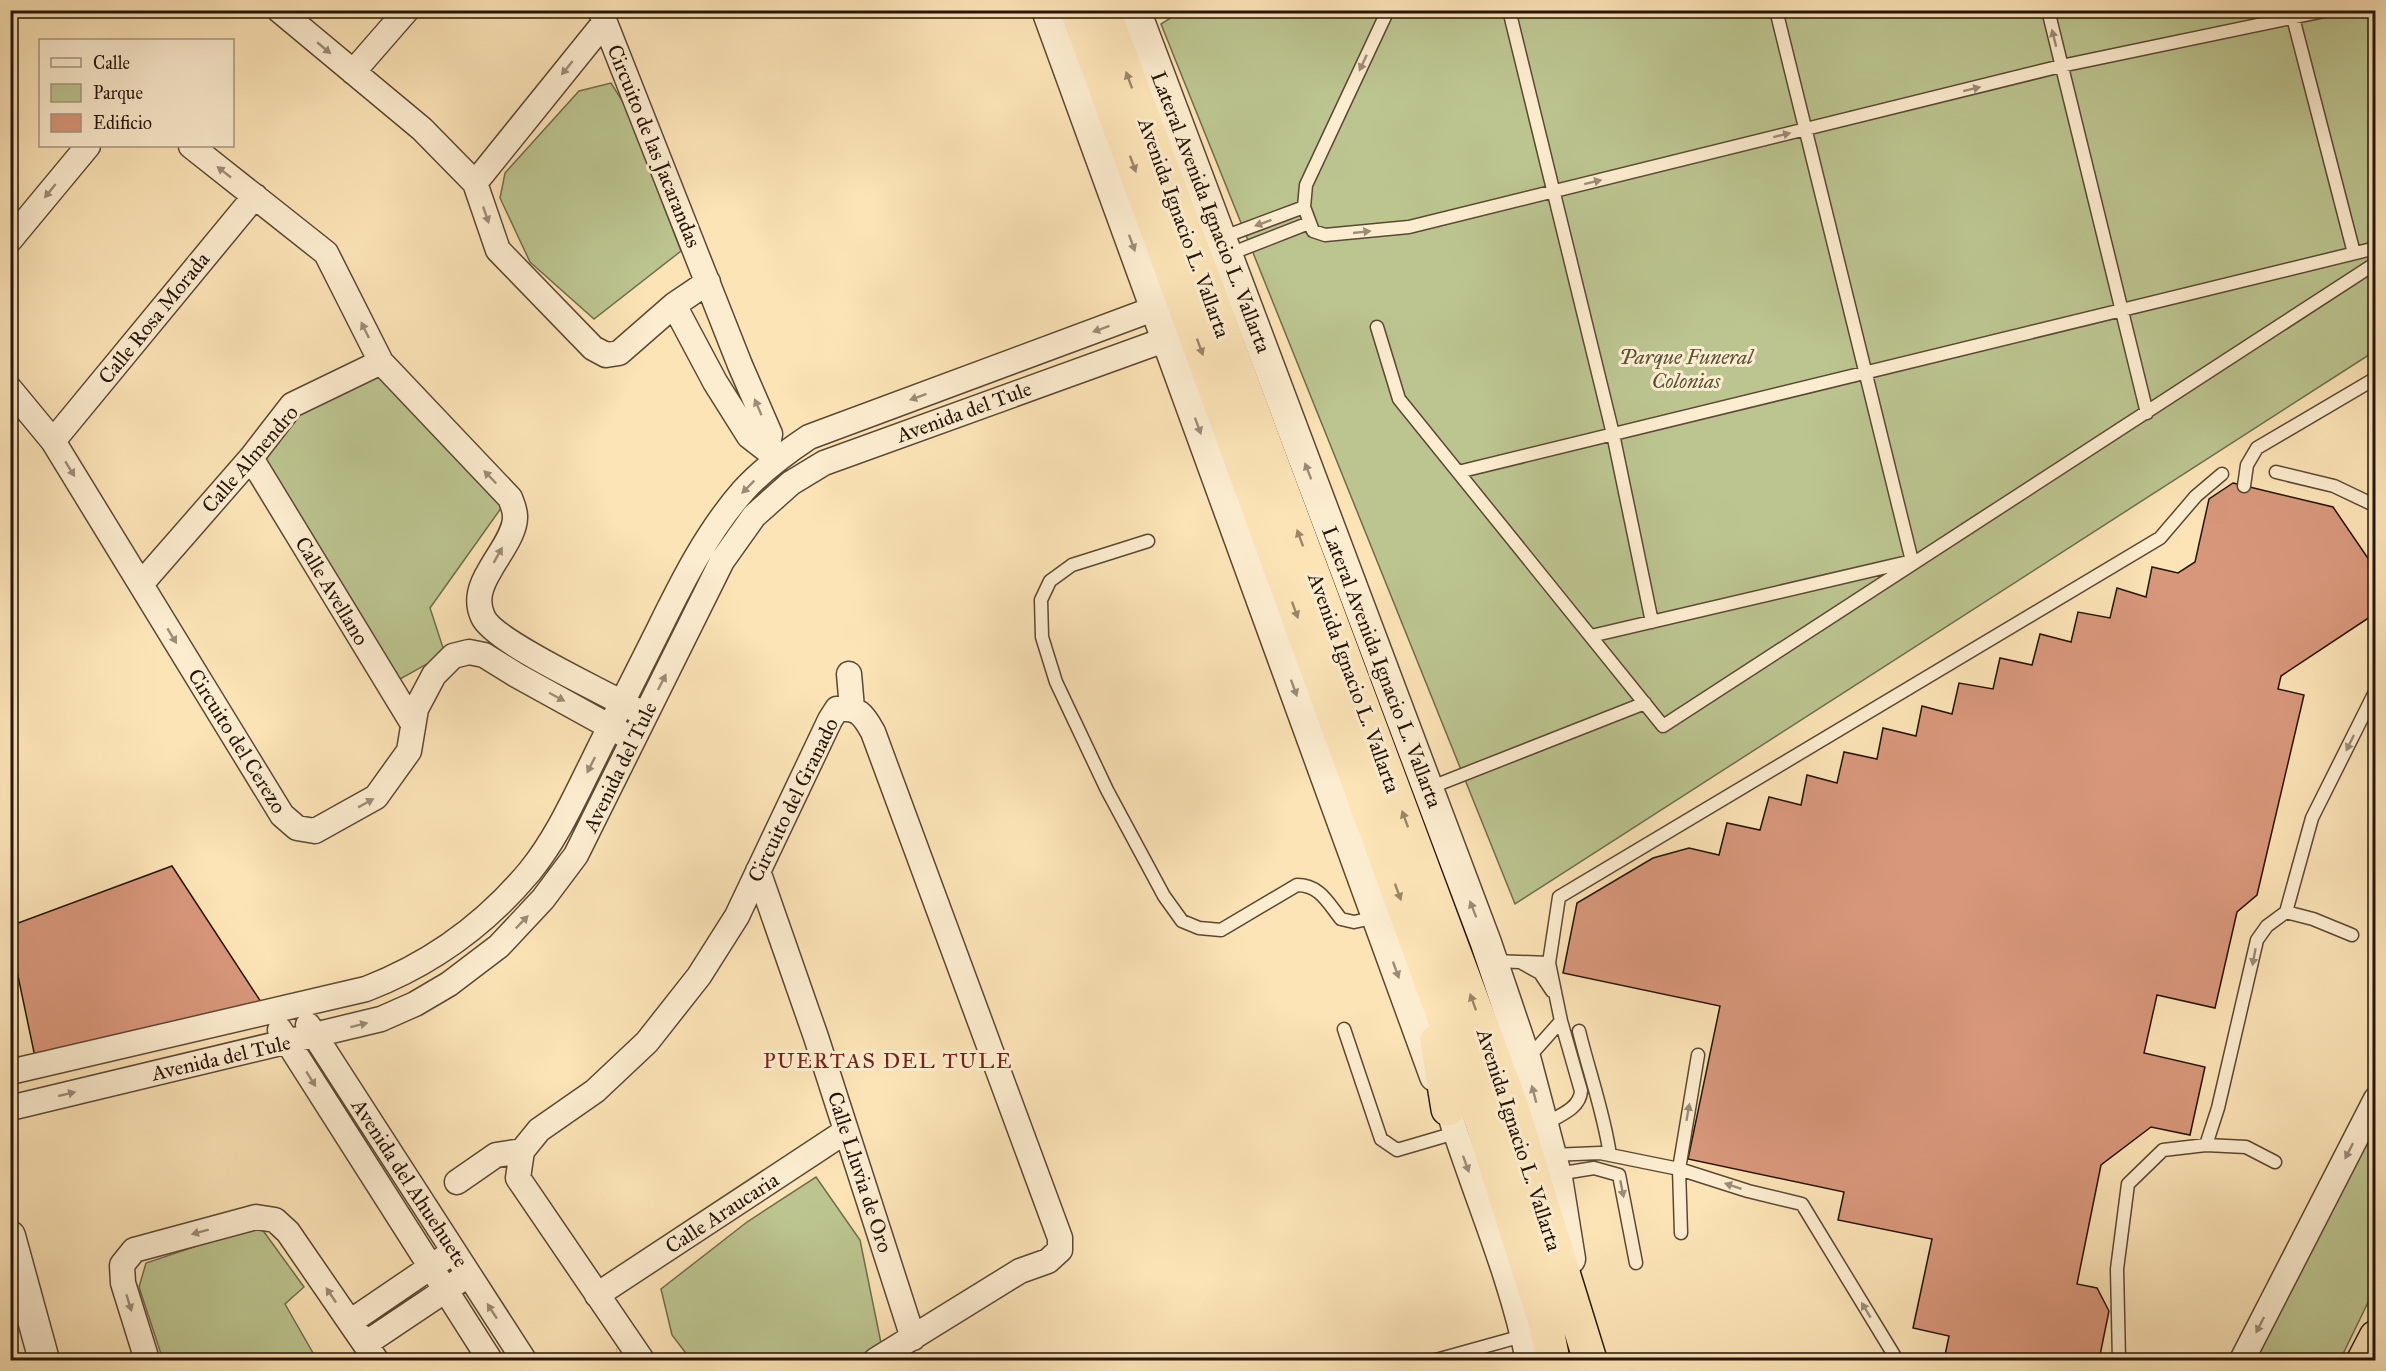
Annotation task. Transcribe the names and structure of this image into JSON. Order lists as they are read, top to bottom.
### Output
{
  "streets": {
    "highway": ["Avenida Ignacio L. Vallarta"],
    "street": [
      "Circuito de las Jacarandas",
      "Lateral Avenida Ignacio L. Vallarta",
      "Calle Rosa Morada",
      "Avenida del Tule",
      "Calle Almendro",
      "Calle Avellano",
      "Circuito del Cerezo",
      "Circuito del Granado",
      "Calle Lluvia de Oro",
      "Avenida del Ahuehuete",
      "Calle Araucaria"
    ]
  },
  "crossings": [
    ["Circuito de las Jacarandas", "Avenida del Tule"],
    ["Lateral Avenida Ignacio L. Vallarta", "Avenida Ignacio L. Vallarta"],
    ["Calle Rosa Morada", "Circuito del Cerezo"],
    ["Avenida del Tule", "Avenida del Ahuehuete"],
    ["Calle Almendro", "Calle Avellano"],
    ["Calle Almendro", "Circuito del Cerezo"],
    ["Calle Avellano", "Circuito del Cerezo"],
    ["Circuito del Granado", "Calle Lluvia de Oro"],
    ["Calle Lluvia de Oro", "Calle Araucaria"]
  ],
  "districts": ["PUERTAS DEL TULE"],
  "parks": ["Parque Funeral Colonias"],
  "legend": ["Calle", "Parque", "Edificio"]
}
